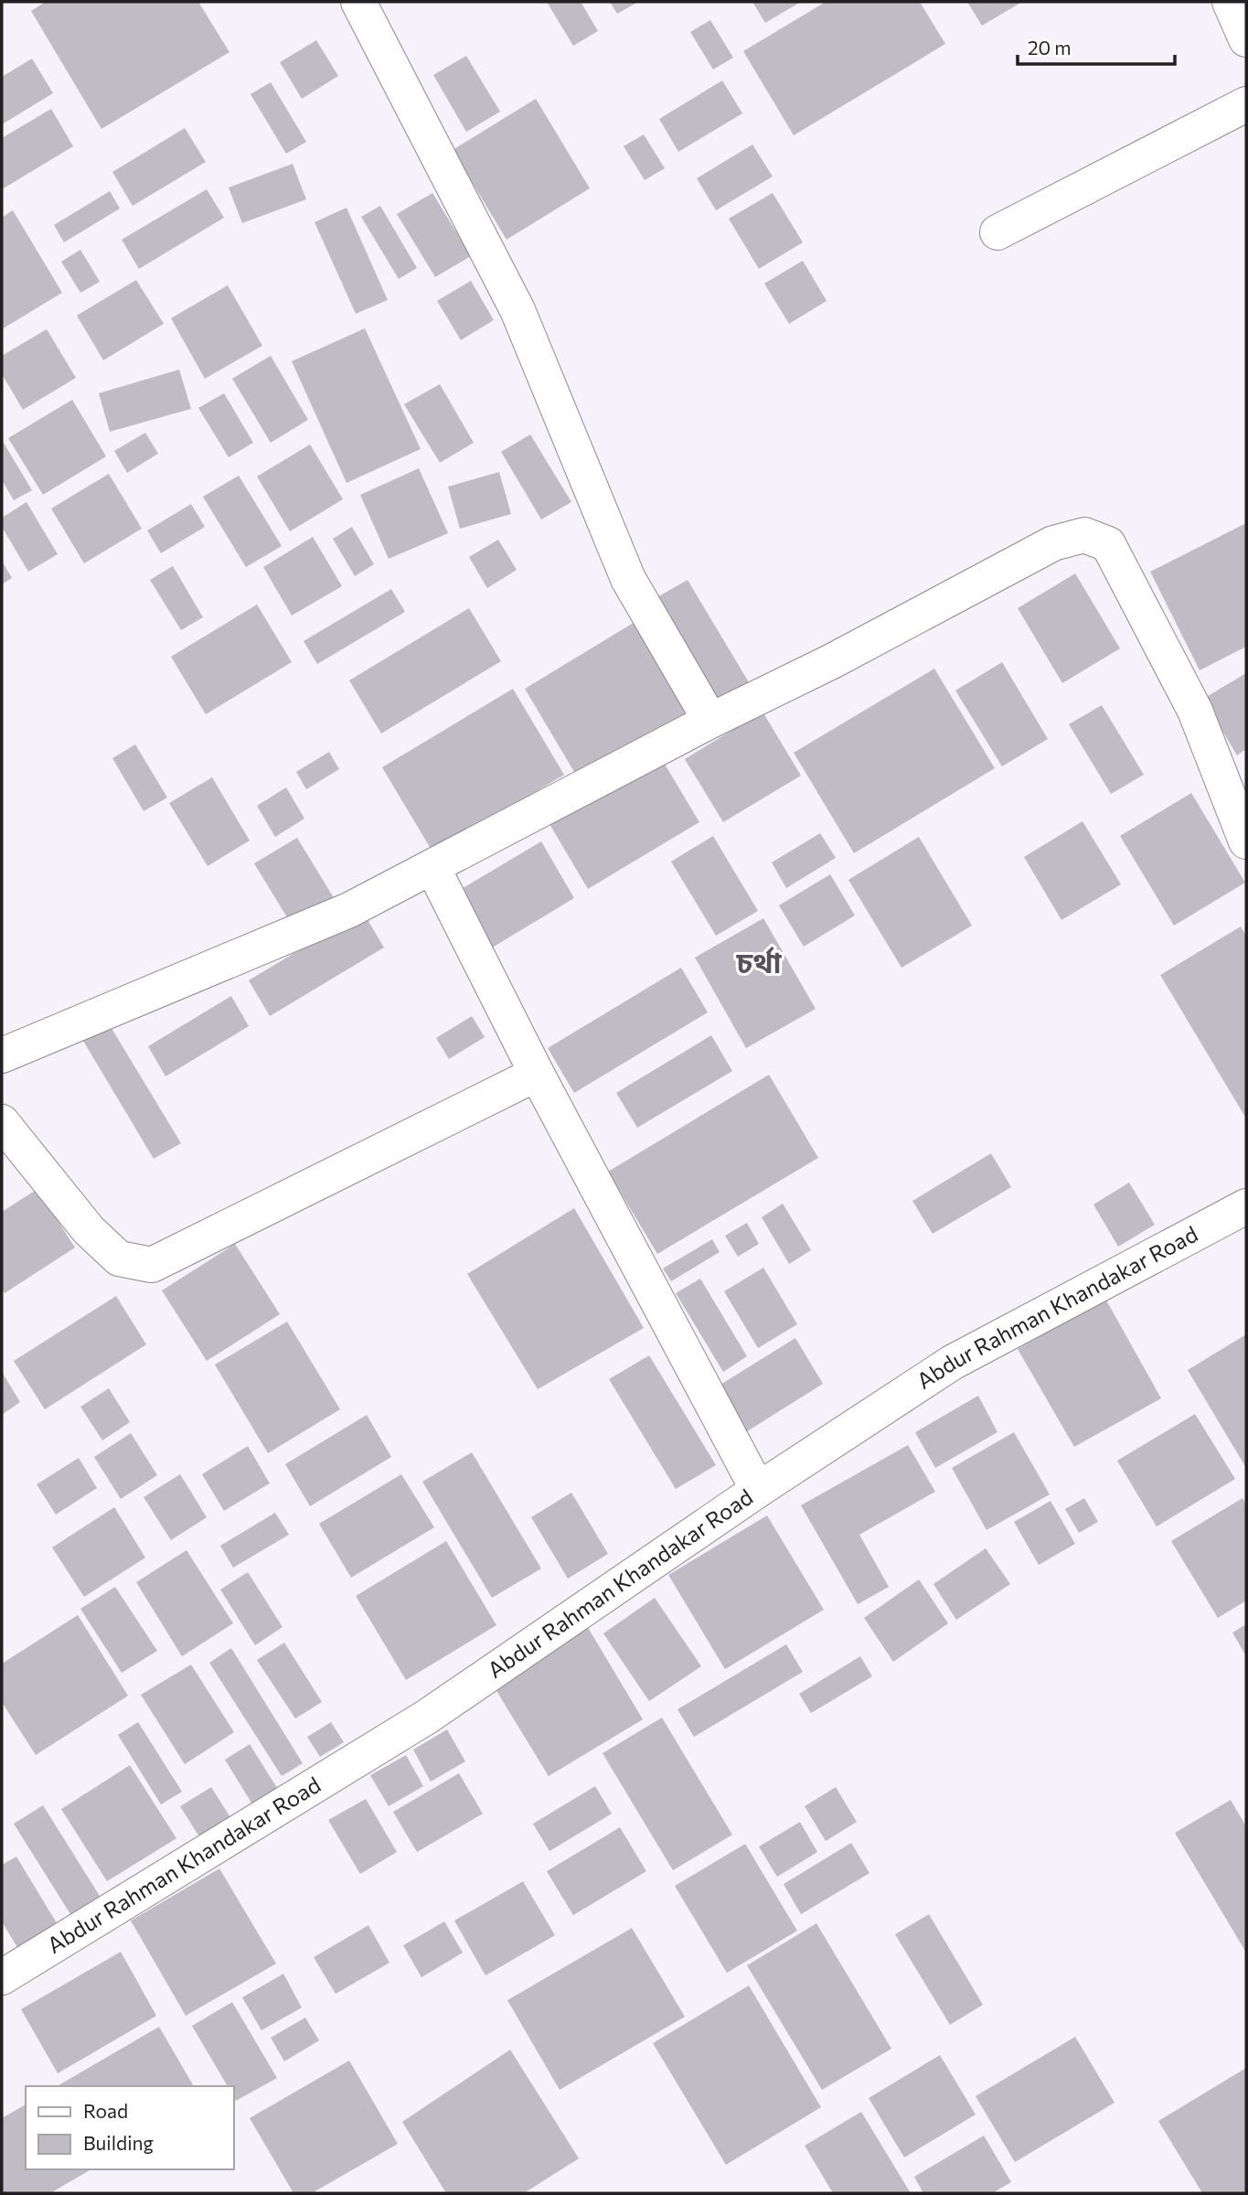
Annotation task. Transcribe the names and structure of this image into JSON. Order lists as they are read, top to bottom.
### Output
{
  "streets": {
    "street": ["Abdur Rahman Khandakar Road"]
  },
  "districts": ["চর্থা"],
  "legend": ["Road", "Building"],
  "scale_bar": "20 m"
}
